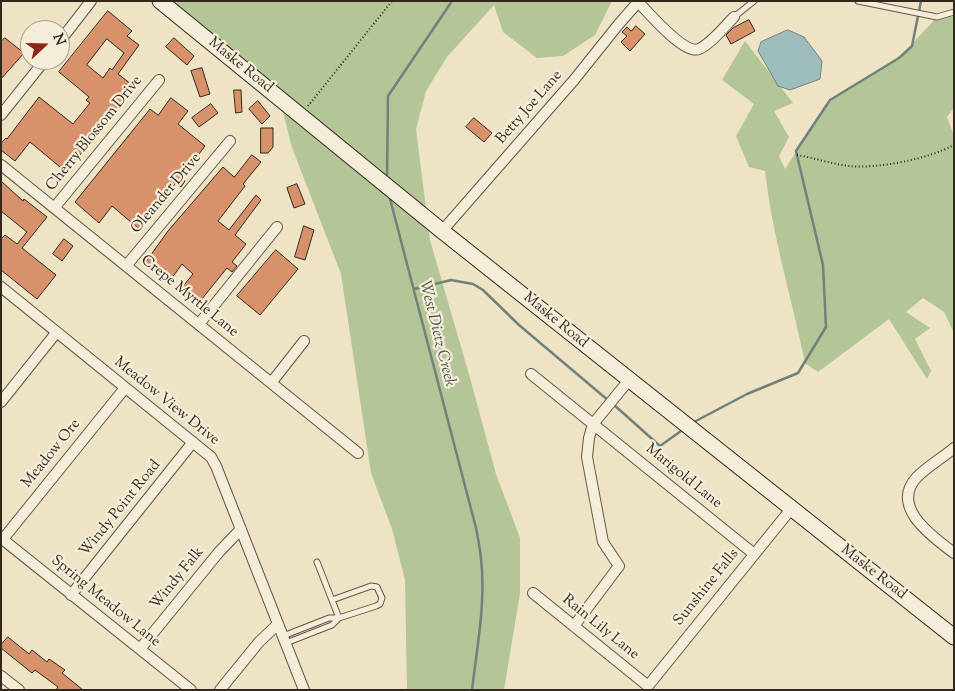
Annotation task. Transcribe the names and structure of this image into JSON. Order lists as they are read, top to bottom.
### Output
{
  "streets": {
    "street": [
      "Maske Road",
      "Betty Joe Lane",
      "Cherry Blossom Drive",
      "Oleander Drive",
      "Crepe Myrtle Lane",
      "Meadow View Drive",
      "Meadow Ore",
      "Marigold Lane",
      "Windy Point Road",
      "Windy Falk",
      "Sunshine Falls",
      "Spring Meadow Lane",
      "Rain Lily Lane"
    ]
  },
  "crossings": [
    ["Maske Road", "Betty Joe Lane"],
    ["Maske Road", "Sunshine Falls"],
    ["Cherry Blossom Drive", "Crepe Myrtle Lane"],
    ["Oleander Drive", "Crepe Myrtle Lane"],
    ["Meadow View Drive", "Meadow Ore"],
    ["Meadow View Drive", "Windy Point Road"],
    ["Meadow View Drive", "Windy Falk"],
    ["Meadow Ore", "Spring Meadow Lane"],
    ["Marigold Lane", "Sunshine Falls"],
    ["Windy Point Road", "Spring Meadow Lane"],
    ["Windy Falk", "Spring Meadow Lane"],
    ["Sunshine Falls", "Rain Lily Lane"]
  ],
  "water": ["West Dietz Creek"],
  "north": "right"
}
